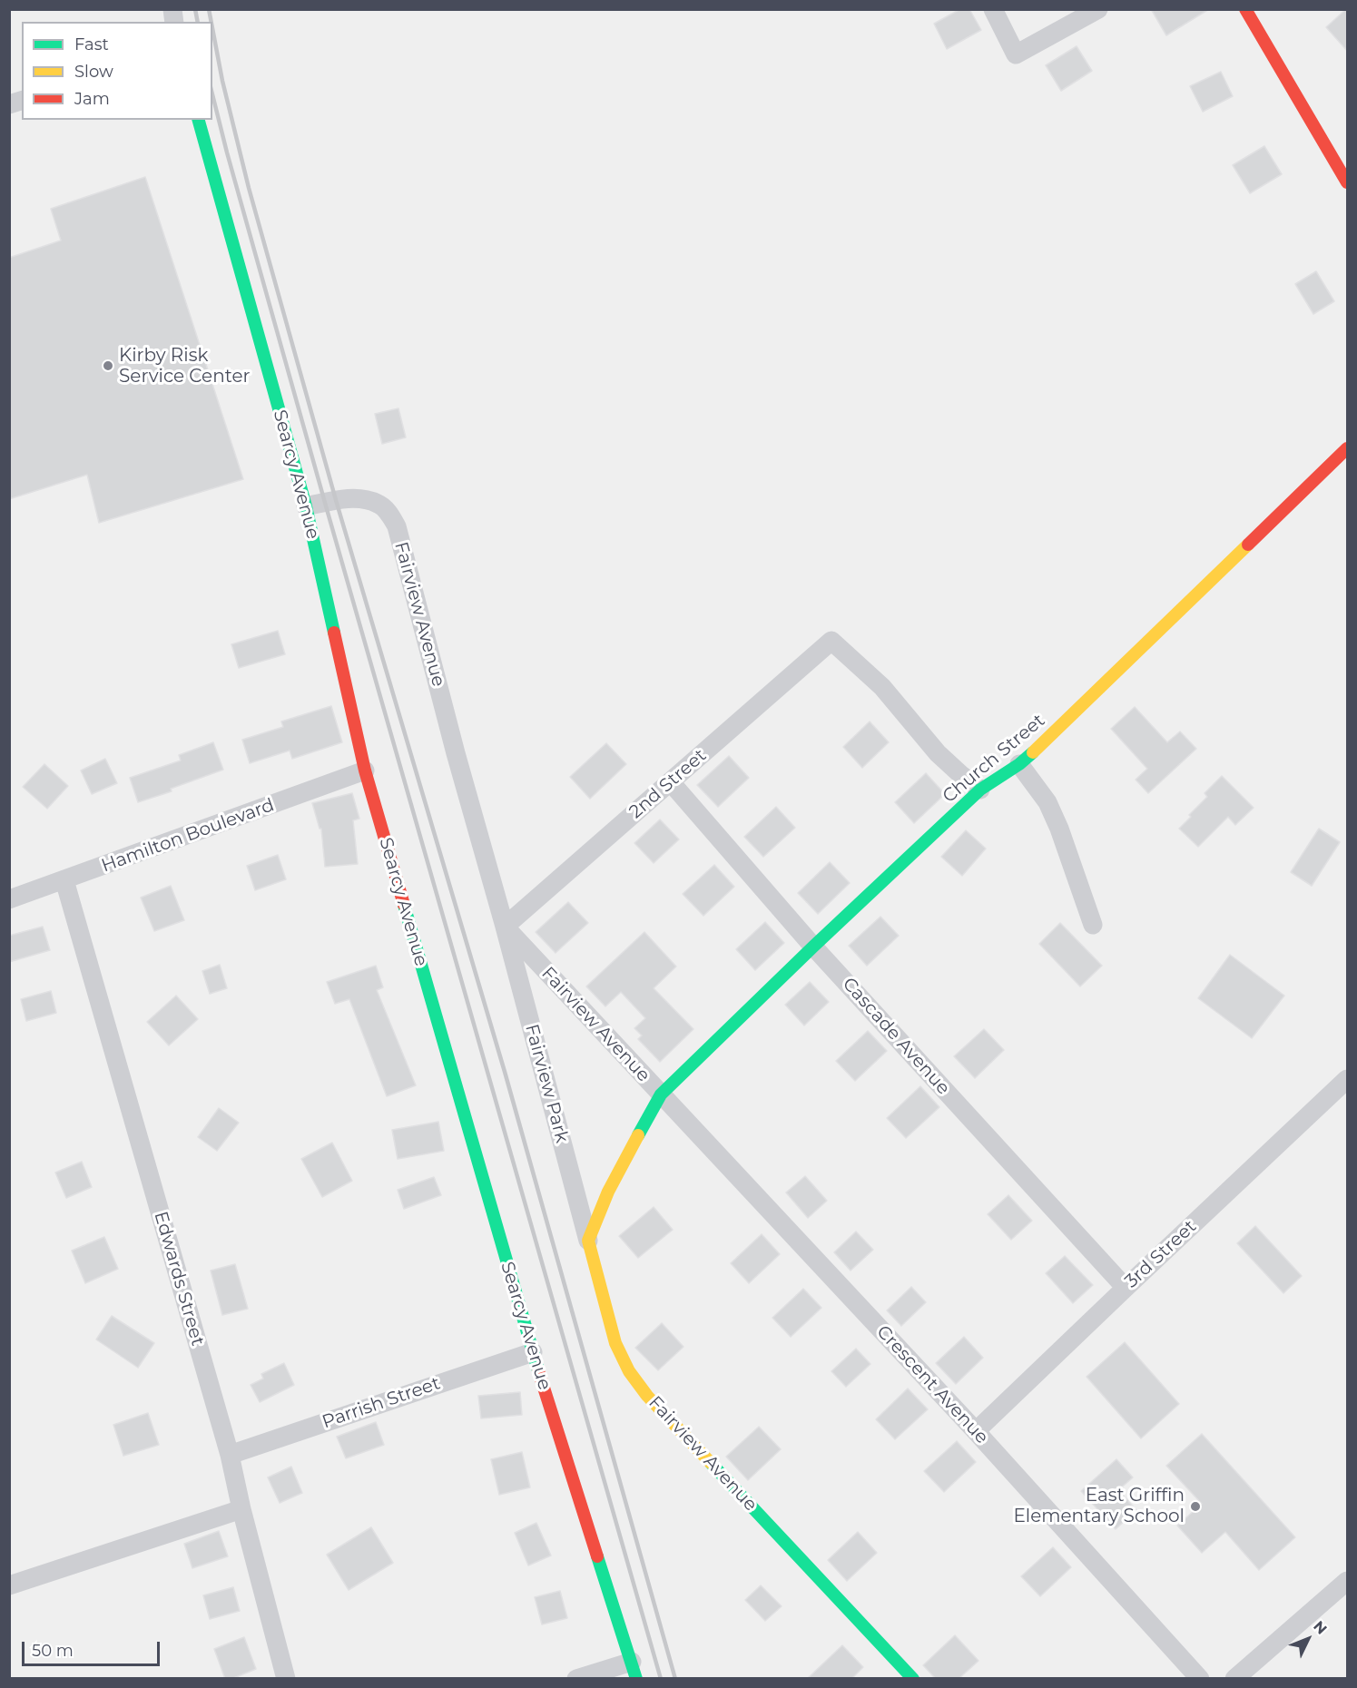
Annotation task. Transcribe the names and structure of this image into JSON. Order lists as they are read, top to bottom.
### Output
{
  "streets": {
    "street": [
      "Searcy Avenue",
      "Fairview Avenue",
      "Church Street",
      "2nd Street",
      "Hamilton Boulevard",
      "Cascade Avenue",
      "Fairview Park",
      "3rd Street",
      "Edwards Street",
      "Crescent Avenue",
      "Parrish Street"
    ]
  },
  "crossings": [
    ["Searcy Avenue", "Fairview Avenue"],
    ["Searcy Avenue", "Hamilton Boulevard"],
    ["Searcy Avenue", "Parrish Street"],
    ["Fairview Avenue", "Church Street"],
    ["Fairview Avenue", "2nd Street"],
    ["Fairview Avenue", "Fairview Park"],
    ["Fairview Avenue", "Crescent Avenue"],
    ["Church Street", "2nd Street"],
    ["Church Street", "Cascade Avenue"],
    ["Church Street", "Crescent Avenue"],
    ["2nd Street", "Cascade Avenue"],
    ["2nd Street", "Fairview Park"],
    ["Hamilton Boulevard", "Edwards Street"],
    ["Cascade Avenue", "3rd Street"],
    ["3rd Street", "Crescent Avenue"],
    ["Edwards Street", "Parrish Street"]
  ],
  "places": ["Kirby Risk Service Center", "East Griffin Elementary School"],
  "legend": ["Fast", "Slow", "Jam"],
  "scale_bar": "50 m",
  "north": "top right"
}
